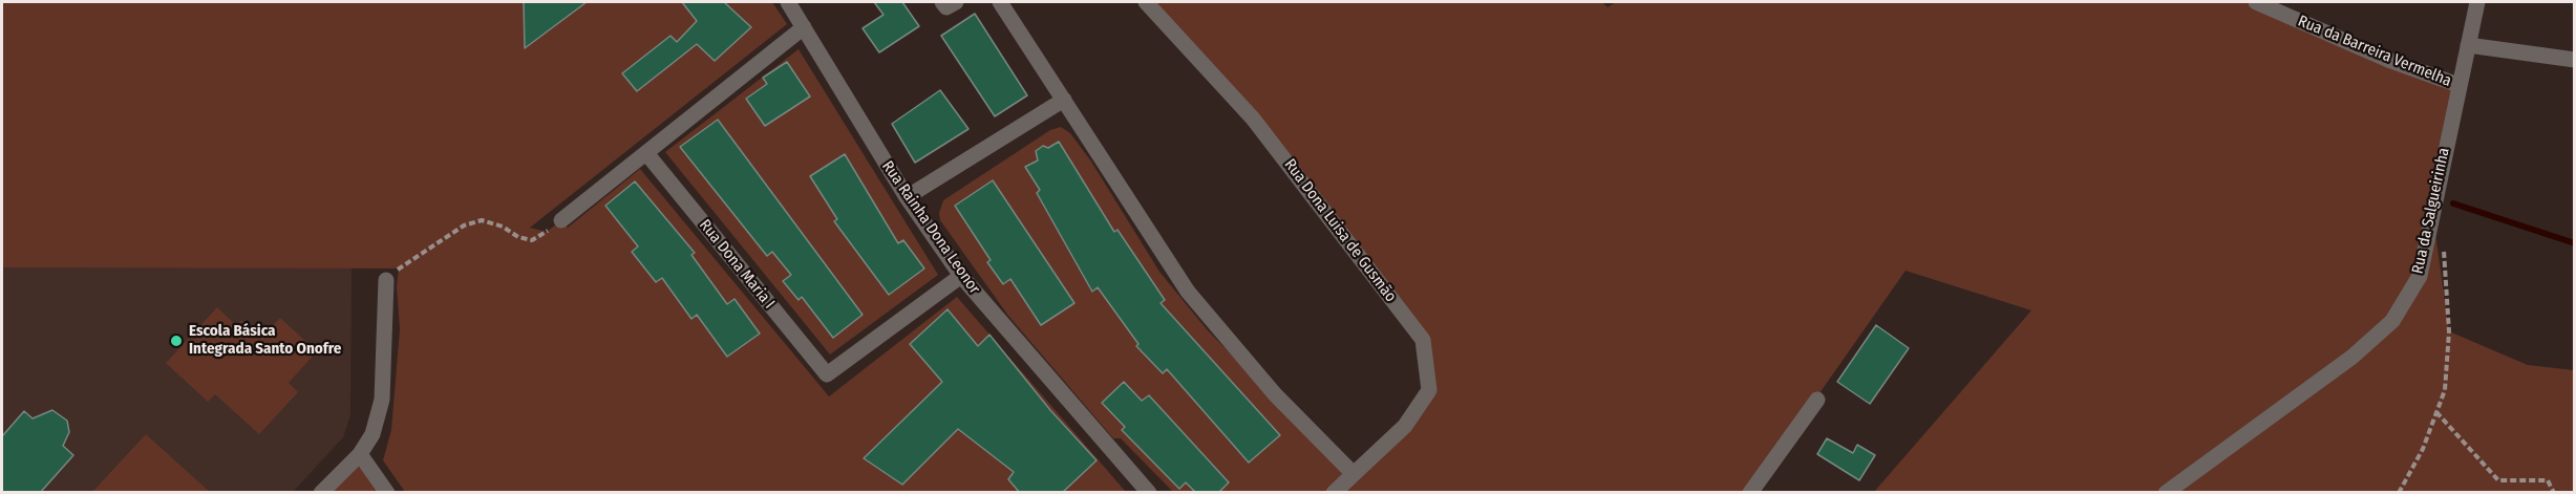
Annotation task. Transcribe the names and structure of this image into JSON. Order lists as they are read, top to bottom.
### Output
{
  "streets": {
    "street": [
      "Rua da Barreira Vermelha",
      "Rua da Salgueirinha",
      "Rua Rainha Dona Leonor",
      "Rua Dona Luisa de Gusmão",
      "Rua Dona Maria I"
    ]
  },
  "crossings": [
    ["Rua da Barreira Vermelha", "Rua da Salgueirinha"],
    ["Rua Rainha Dona Leonor", "Rua Dona Maria I"]
  ],
  "places": ["Escola Básica Integrada Santo Onofre"]
}
